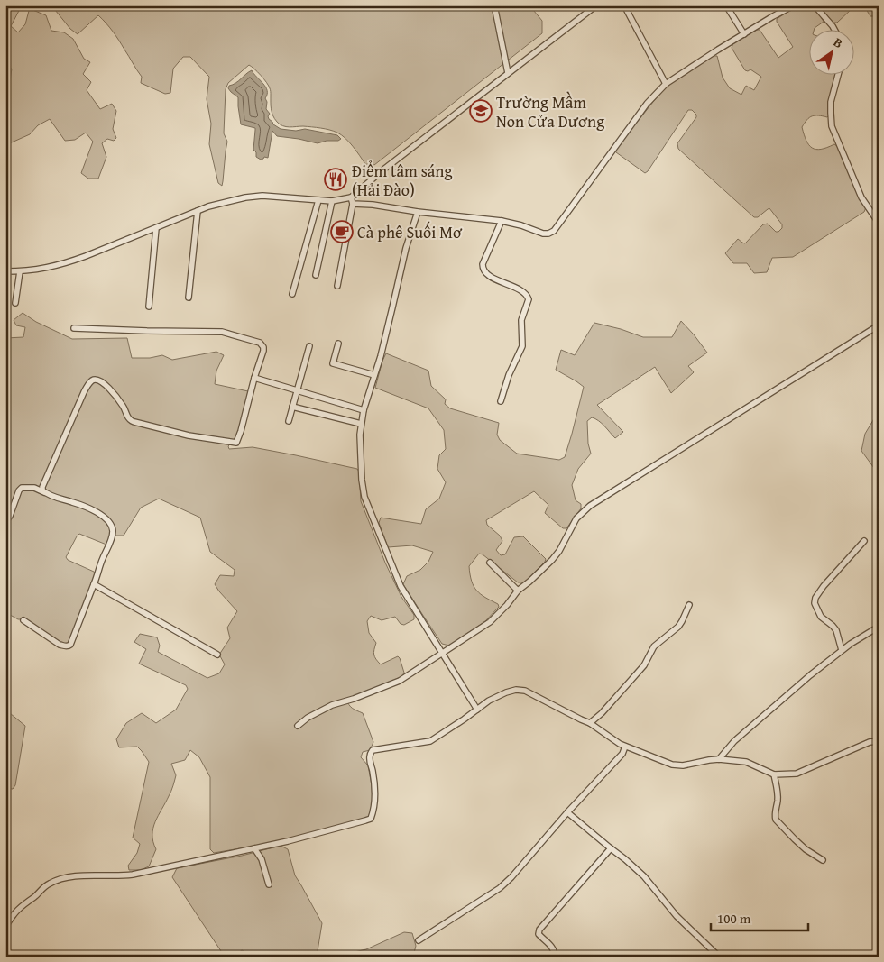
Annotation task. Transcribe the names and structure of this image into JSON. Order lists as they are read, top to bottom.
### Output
{
  "places": {
    "school or university": ["Trường Mầm Non Cửa Dương"],
    "restaurant": ["Điểm tâm sáng (Hải Đào)"],
    "cafe": ["Cà phê Suối Mơ"]
  },
  "scale_bar": "100 m",
  "north": "top right"
}
